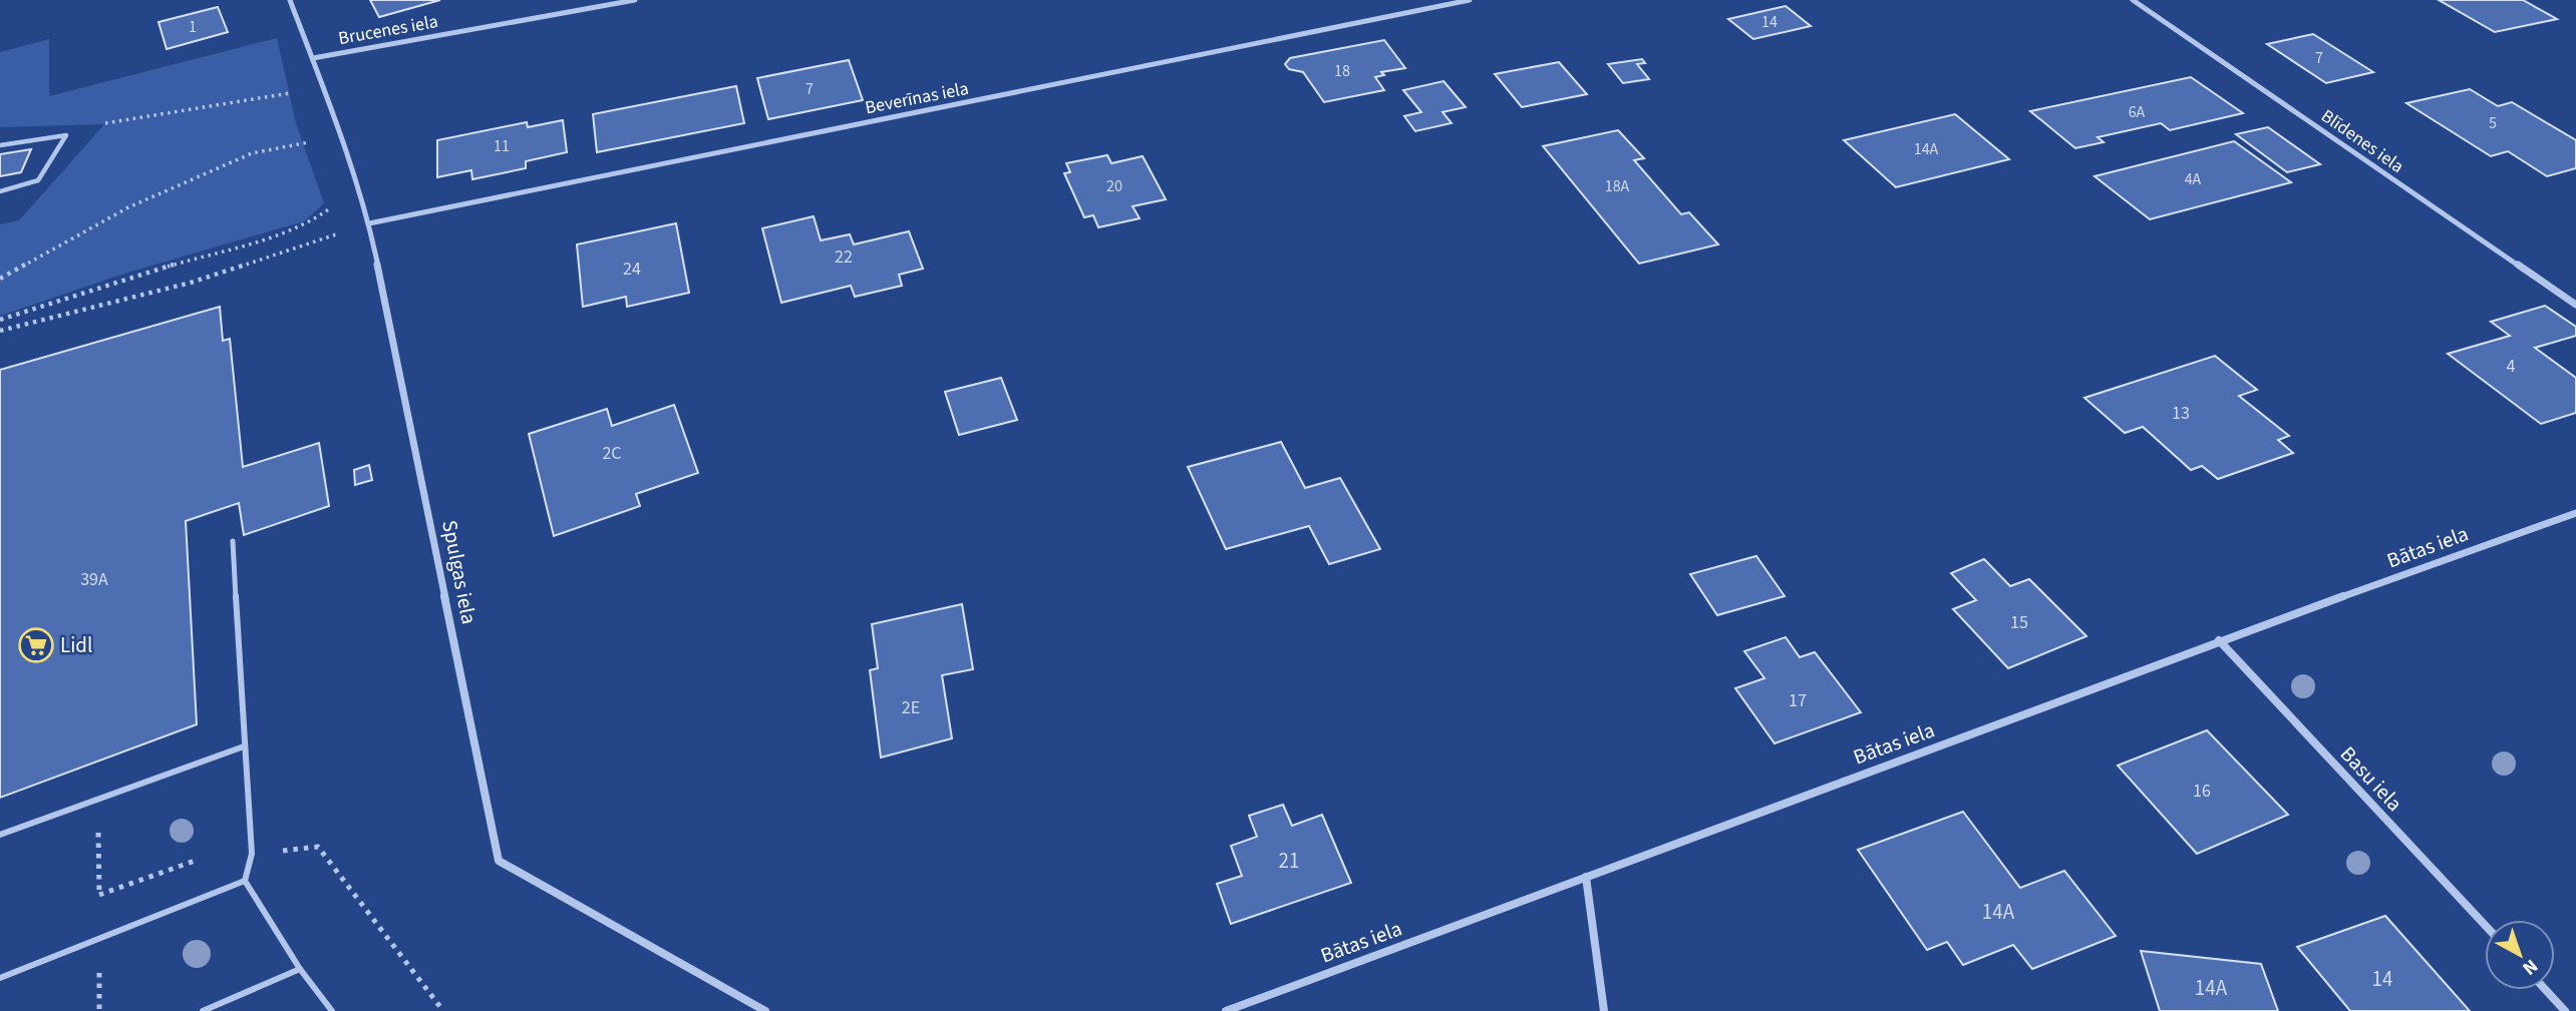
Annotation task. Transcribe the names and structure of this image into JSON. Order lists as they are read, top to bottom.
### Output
{
  "streets": {
    "street": [
      "Brucenes iela",
      "Beverīnas iela",
      "Blīdenes iela",
      "Bātas iela",
      "Spulgas iela",
      "Basu iela"
    ]
  },
  "crossings": [
    ["Brucenes iela", "Spulgas iela"],
    ["Beverīnas iela", "Spulgas iela"],
    ["Bātas iela", "Basu iela"]
  ],
  "places": {
    "supermarket": ["Lidl"]
  },
  "house_numbers": [
    "14",
    "1",
    "7",
    "18",
    "7",
    "6A",
    "5",
    "11",
    "14A",
    "4A",
    "20",
    "18A",
    "22",
    "24",
    "4",
    "13",
    "2C",
    "39A",
    "15",
    "17",
    "2E",
    "16",
    "21",
    "14A",
    "14",
    "14A"
  ],
  "north": "bottom right"
}
